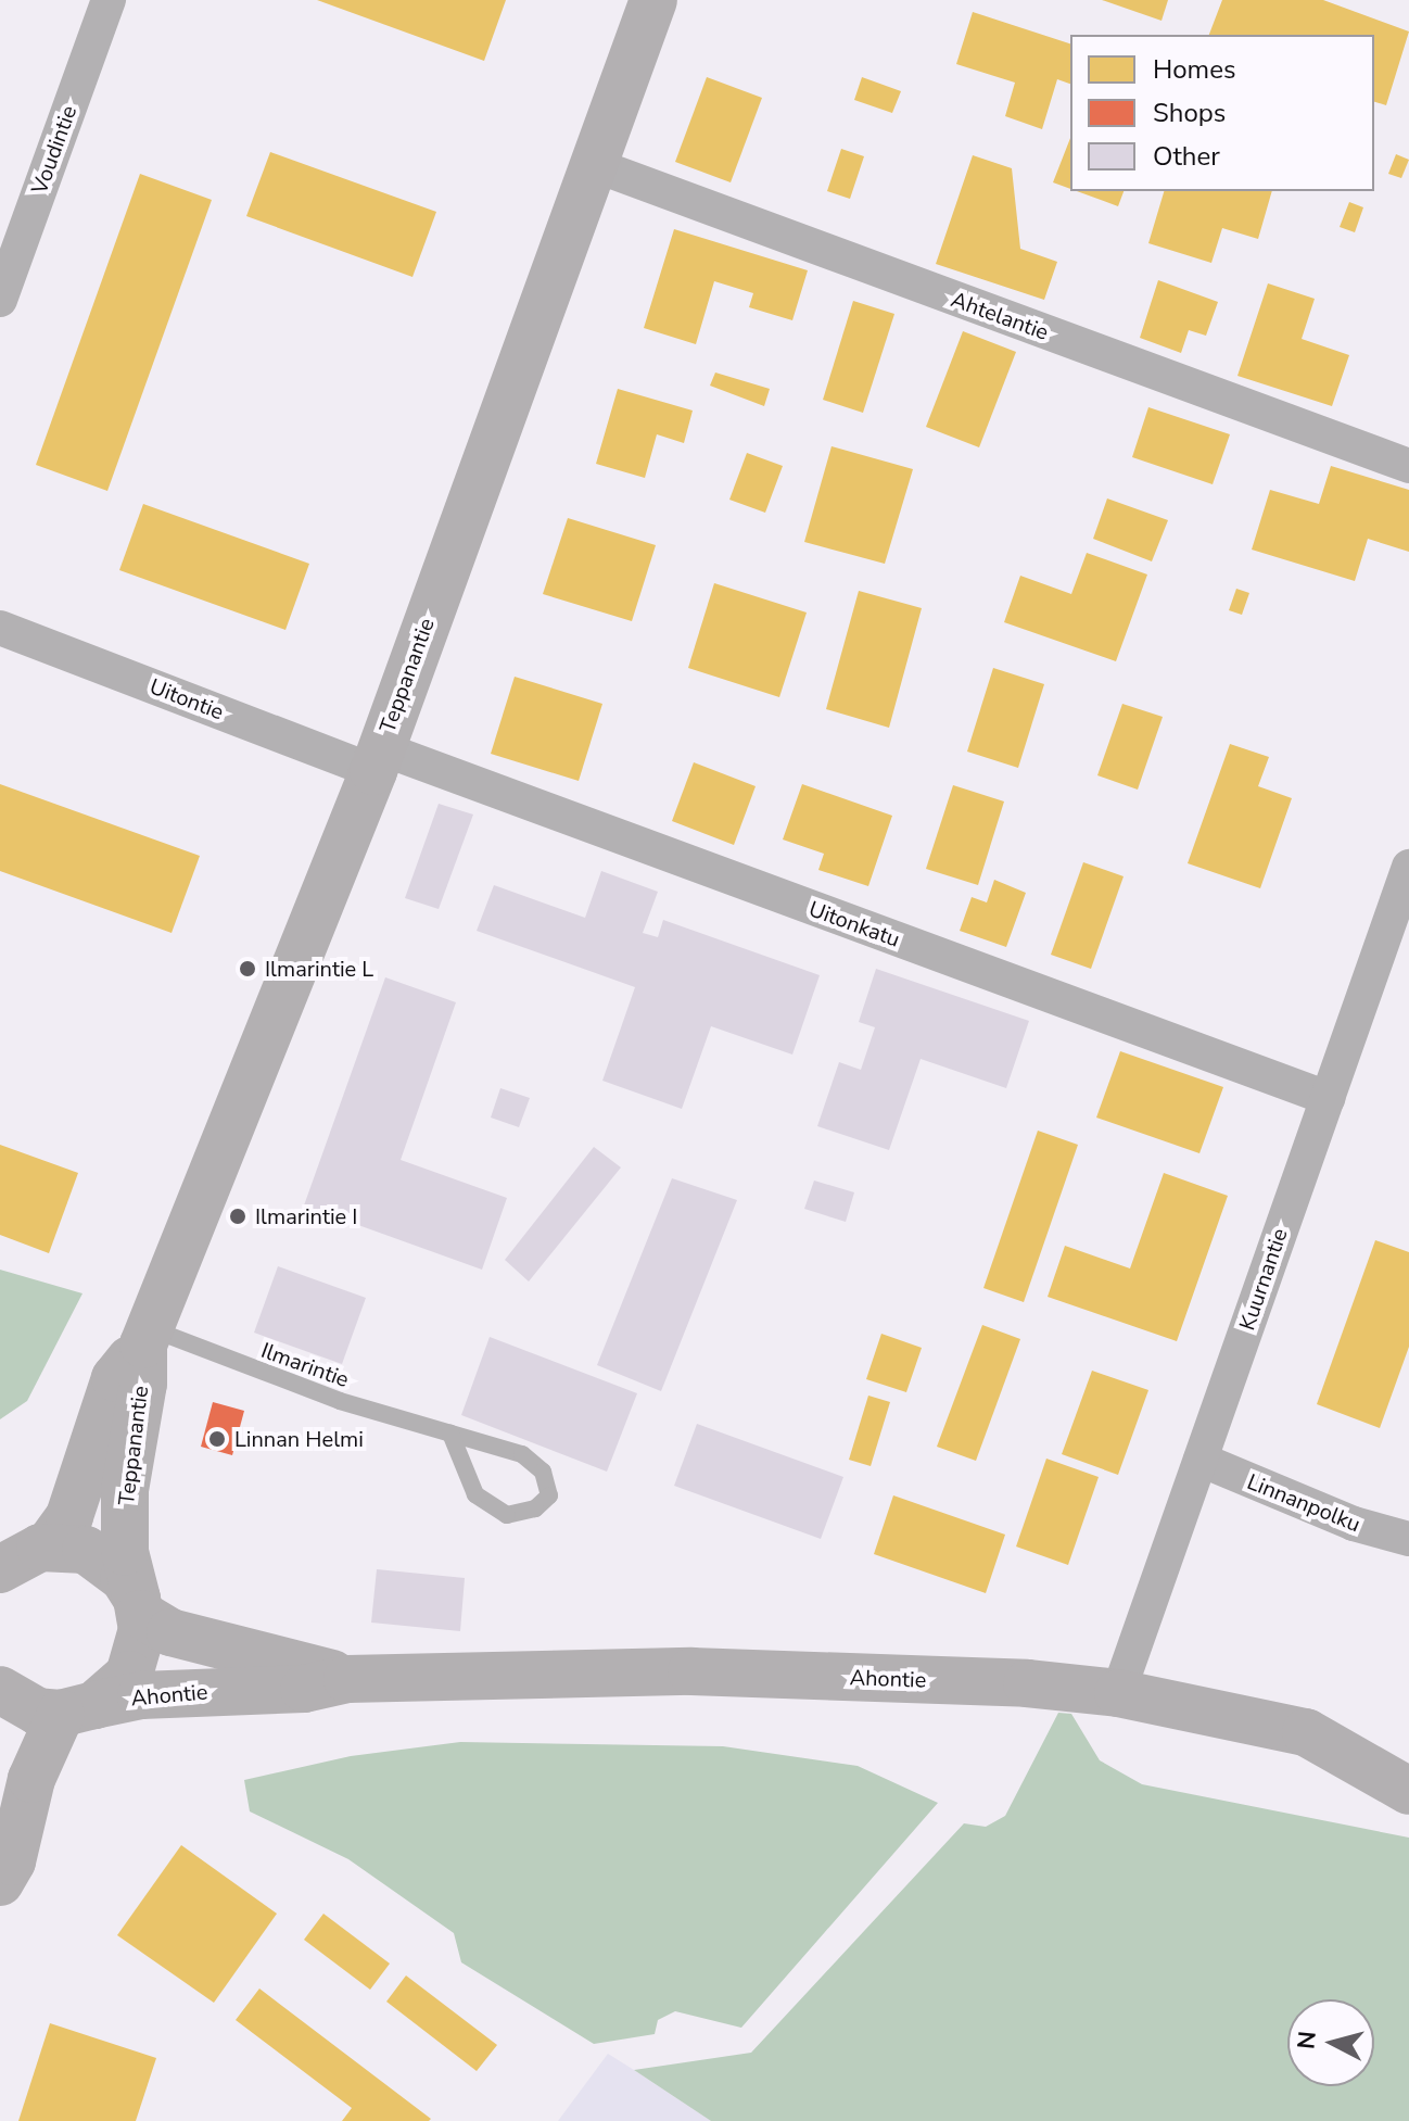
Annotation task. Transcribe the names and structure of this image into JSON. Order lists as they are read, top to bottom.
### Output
{
  "streets": {
    "street": [
      "Voudintie",
      "Ahtelantie",
      "Teppanantie",
      "Uitontie",
      "Uitonkatu",
      "Kuurnantie",
      "Linnanpolku",
      "Ahontie"
    ],
    "lane": ["Ilmarintie"]
  },
  "crossings": [
    ["Ahtelantie", "Teppanantie"],
    ["Teppanantie", "Uitontie"],
    ["Teppanantie", "Uitonkatu"],
    ["Teppanantie", "Ilmarintie"],
    ["Teppanantie", "Ahontie"],
    ["Uitontie", "Uitonkatu"],
    ["Uitonkatu", "Kuurnantie"],
    ["Kuurnantie", "Linnanpolku"],
    ["Kuurnantie", "Ahontie"]
  ],
  "places": ["Ilmarintie L", "Ilmarintie I", "Linnan Helmi"],
  "legend": ["Homes", "Shops", "Other"],
  "north": "left"
}
